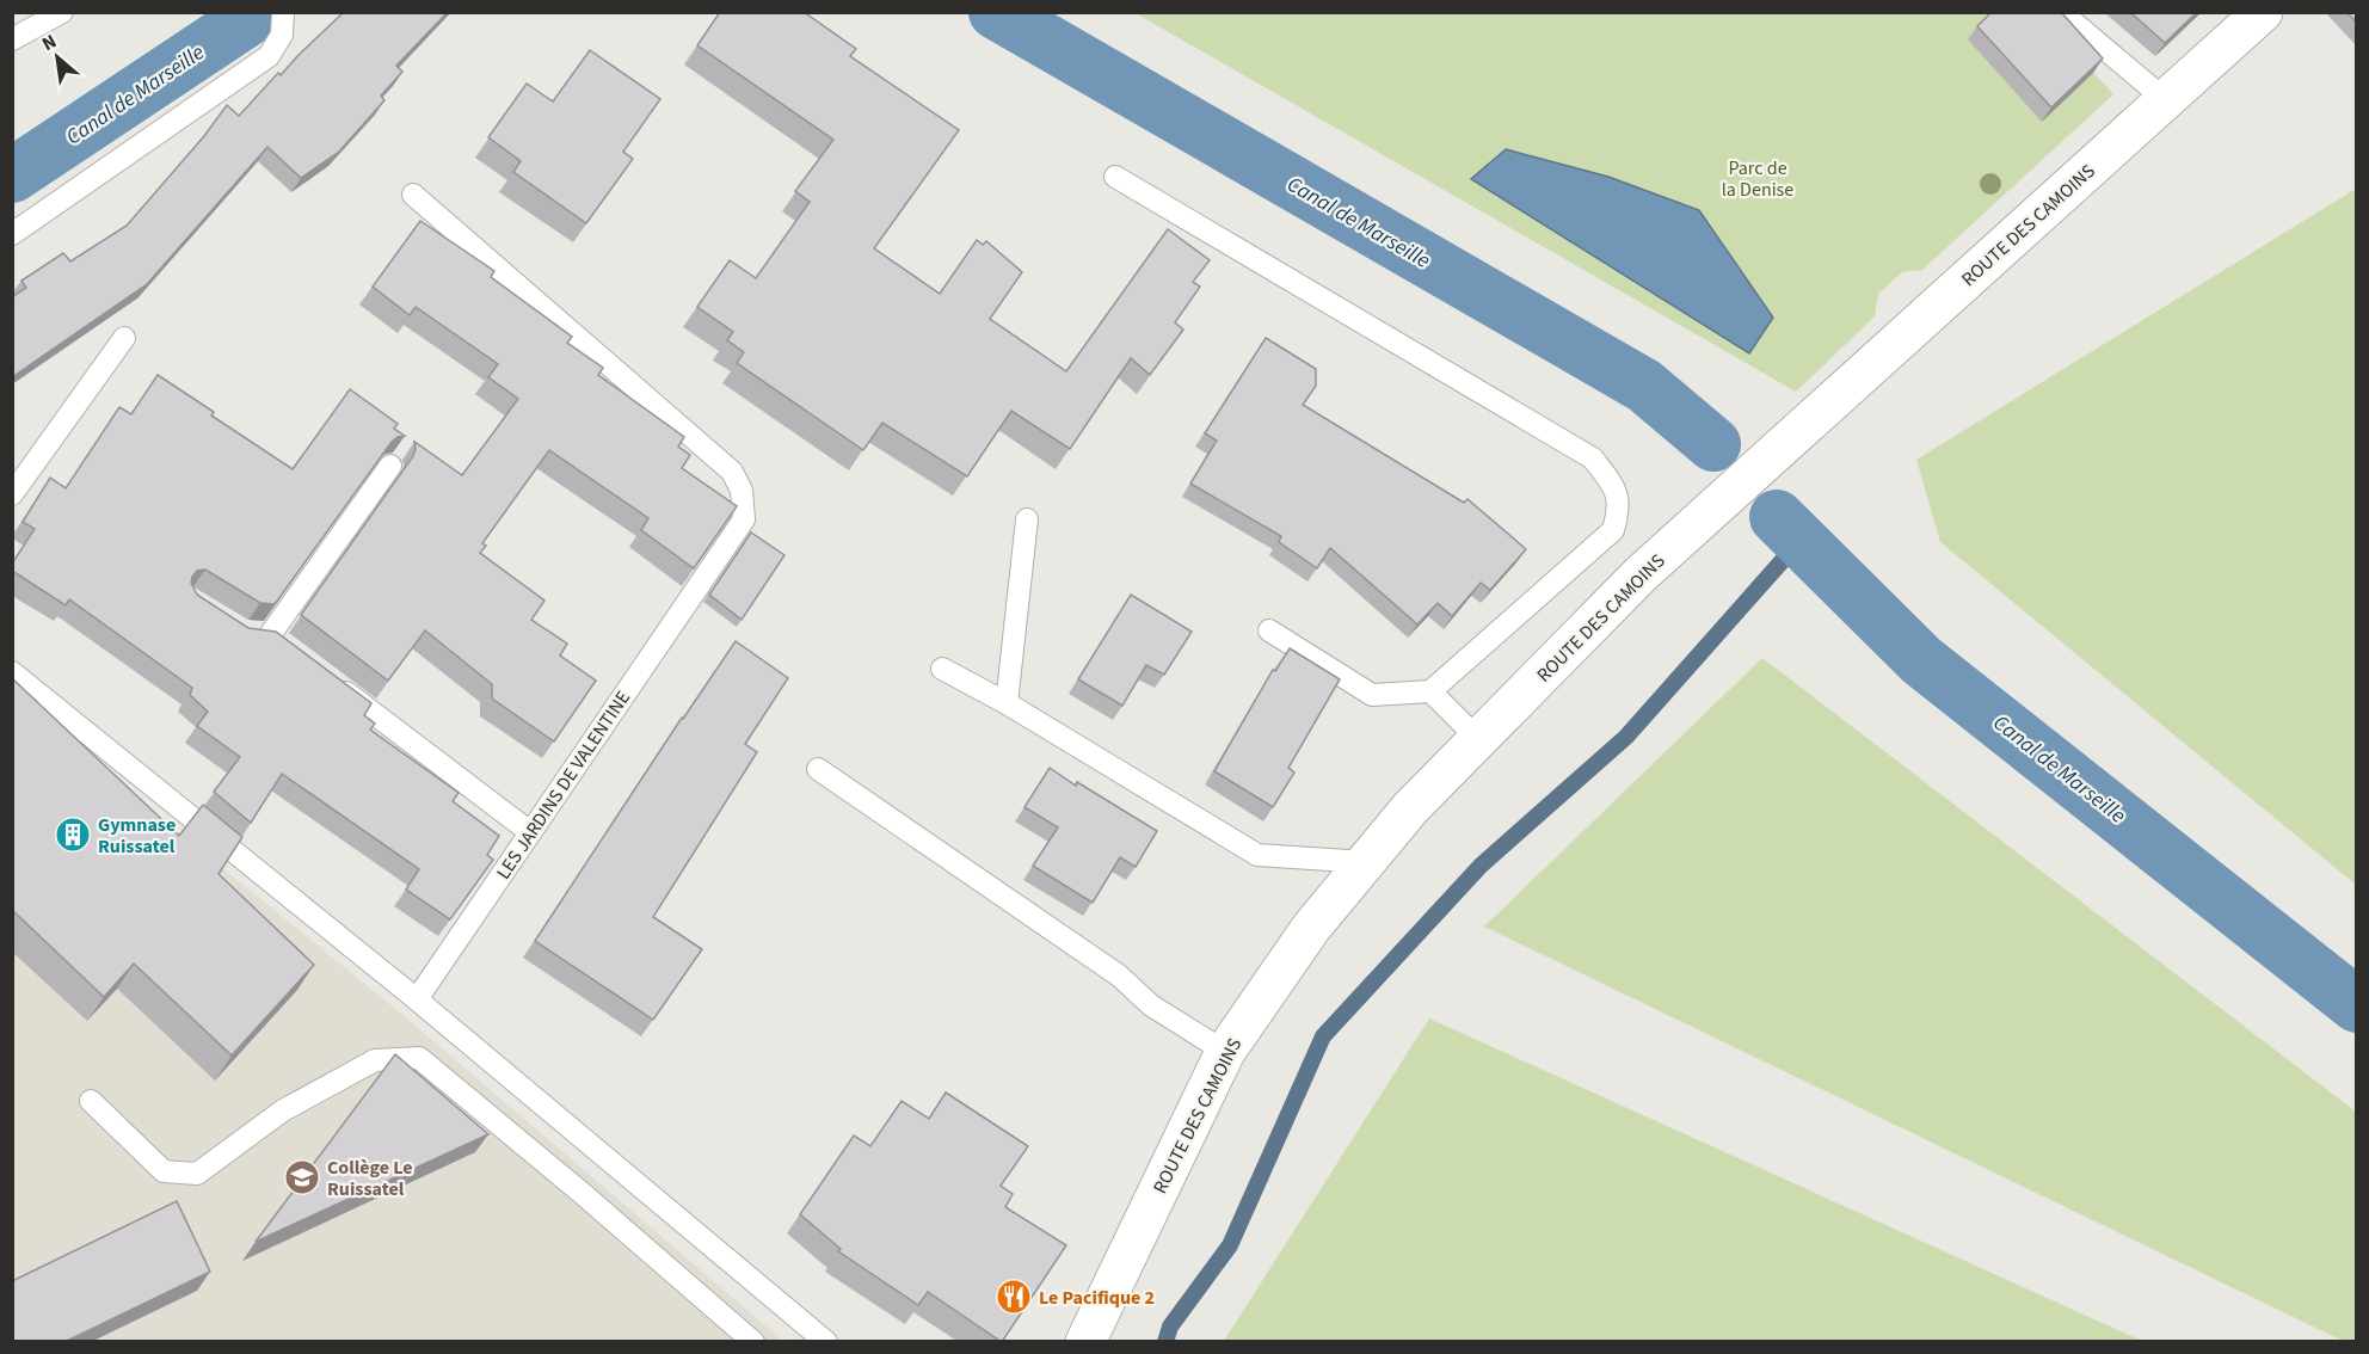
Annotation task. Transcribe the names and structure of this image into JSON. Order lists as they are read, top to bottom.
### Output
{
  "streets": {
    "main road": ["ROUTE DES CAMOINS"],
    "lane": ["LES JARDINS DE VALENTINE"]
  },
  "water": ["Canal de Marseille"],
  "parks": ["Parc de la Denise"],
  "places": {
    "building": ["Gymnase Ruissatel"],
    "school or university": ["Collège Le Ruissatel"],
    "restaurant": ["Le Pacifique 2"]
  },
  "north": "top left"
}
